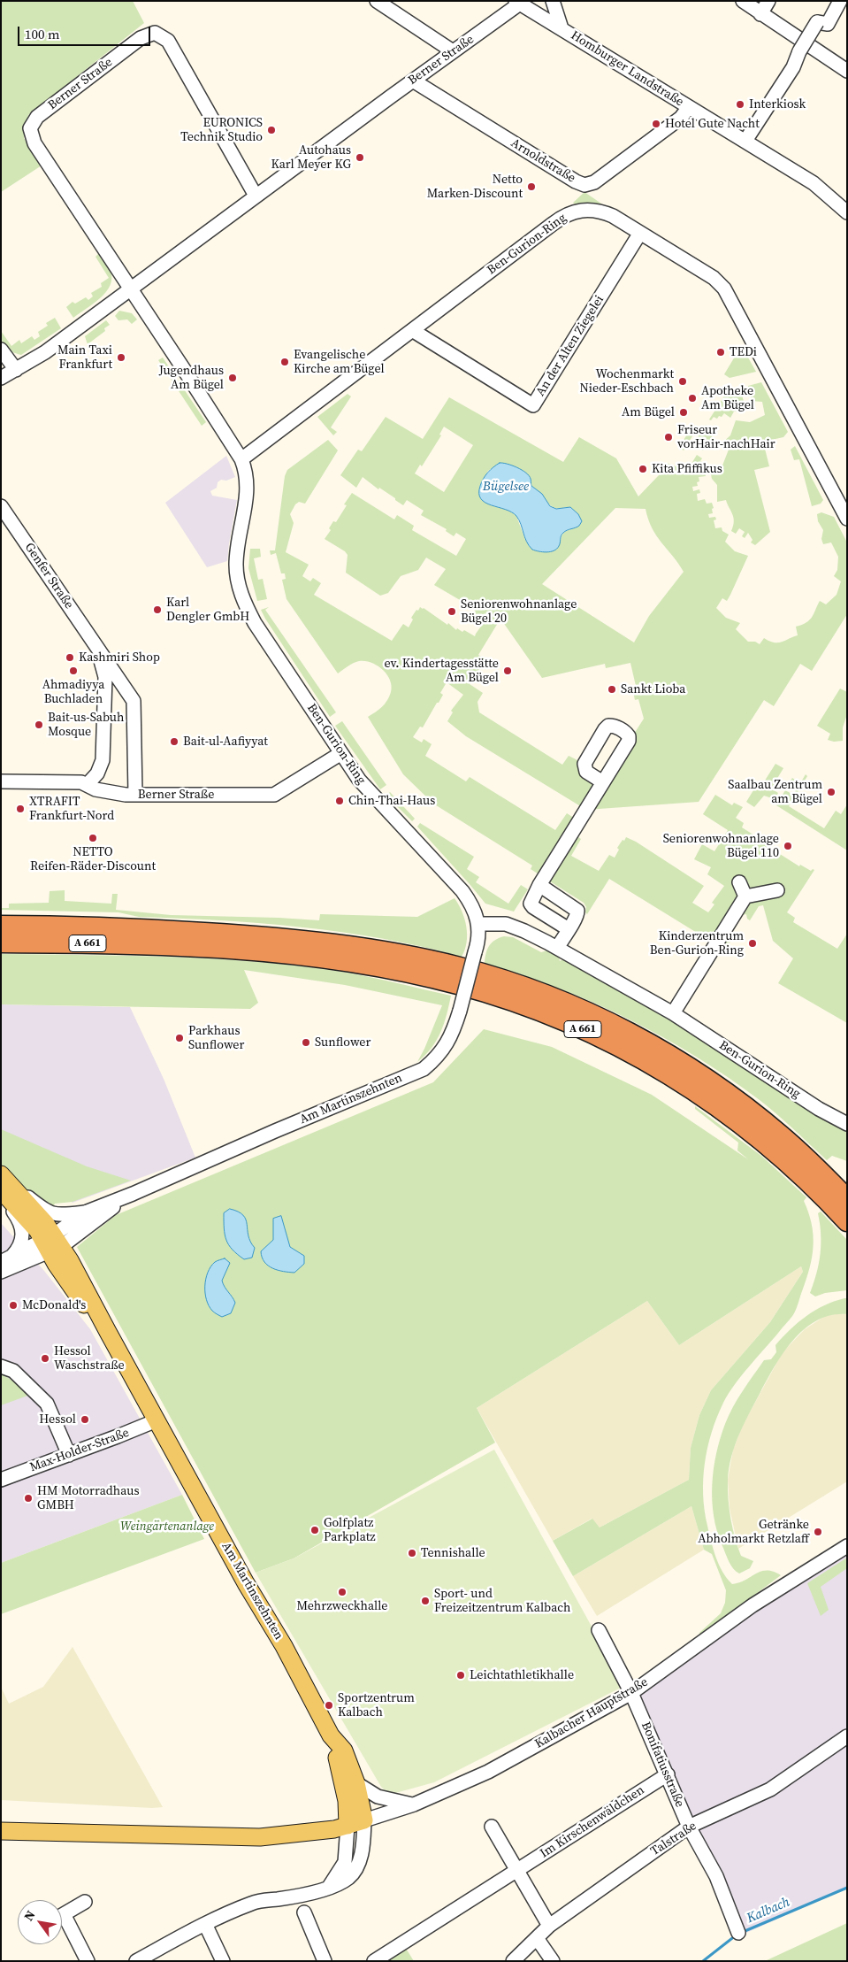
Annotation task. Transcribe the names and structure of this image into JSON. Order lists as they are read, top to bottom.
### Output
{
  "streets": {
    "highway": ["A 661"],
    "main road": ["Am Martinszehnten", "Kalbacher Hauptstraße"],
    "street": [
      "Berner Straße",
      "Homburger Landstraße",
      "Arnoldstraße",
      "Ben-Gurion-Ring",
      "An der Alten Ziegelei",
      "Genfer Straße",
      "Max-Holder-Straße",
      "Bonifatiusstraße",
      "Im Kirschenwäldchen",
      "Talstraße"
    ]
  },
  "crossings": [
    ["Berner Straße", "Homburger Landstraße"],
    ["Berner Straße", "Arnoldstraße"],
    ["Berner Straße", "Ben-Gurion-Ring"],
    ["Berner Straße", "Genfer Straße"],
    ["Homburger Landstraße", "Arnoldstraße"],
    ["Ben-Gurion-Ring", "An der Alten Ziegelei"],
    ["Ben-Gurion-Ring", "Am Martinszehnten"],
    ["Am Martinszehnten", "Max-Holder-Straße"],
    ["Am Martinszehnten", "Kalbacher Hauptstraße"],
    ["Kalbacher Hauptstraße", "Bonifatiusstraße"],
    ["Bonifatiusstraße", "Im Kirschenwäldchen"],
    ["Bonifatiusstraße", "Talstraße"]
  ],
  "water": ["Bügelsee", "Kalbach"],
  "parks": ["Weingärtenanlage"],
  "places": [
    "Interkiosk",
    "Hotel Gute Nacht",
    "EURONICS Technik Studio",
    "Autohaus Karl Meyer KG",
    "Netto Marken-Discount",
    "TEDi",
    "Main Taxi Frankfurt",
    "Evangelische Kirche am Bügel",
    "Jugendhaus Am Bügel",
    "Wochenmarkt Nieder-Eschbach",
    "Apotheke Am Bügel",
    "Am Bügel",
    "Friseur vorHair-nachHair",
    "Kita Pfiffikus",
    "Karl Dengler GmbH",
    "Seniorenwohnanlage Bügel 20",
    "Kashmiri Shop",
    "Ahmadiyya Buchladen",
    "ev. Kindertagesstätte Am Bügel",
    "Sankt Lioba",
    "Bait-us-Sabuh Mosque",
    "Bait-ul-Aafiyyat",
    "Saalbau Zentrum am Bügel",
    "Chin-Thai-Haus",
    "XTRAFIT Frankfurt-Nord",
    "NETTO Reifen-Räder-Discount",
    "Seniorenwohnanlage Bügel 110",
    "Kinderzentrum Ben-Gurion-Ring",
    "Parkhaus Sunflower",
    "Sunflower",
    "McDonald's",
    "Hessol Waschstraße",
    "Hessol",
    "HM Motorradhaus GMBH",
    "Golfplatz Parkplatz",
    "Getränke Abholmarkt Retzlaff",
    "Tennishalle",
    "Mehrzweckhalle",
    "Sport- und Freizeitzentrum Kalbach",
    "Leichtathletikhalle",
    "Sportzentrum Kalbach"
  ],
  "scale_bar": "100 m",
  "north": "top left"
}
